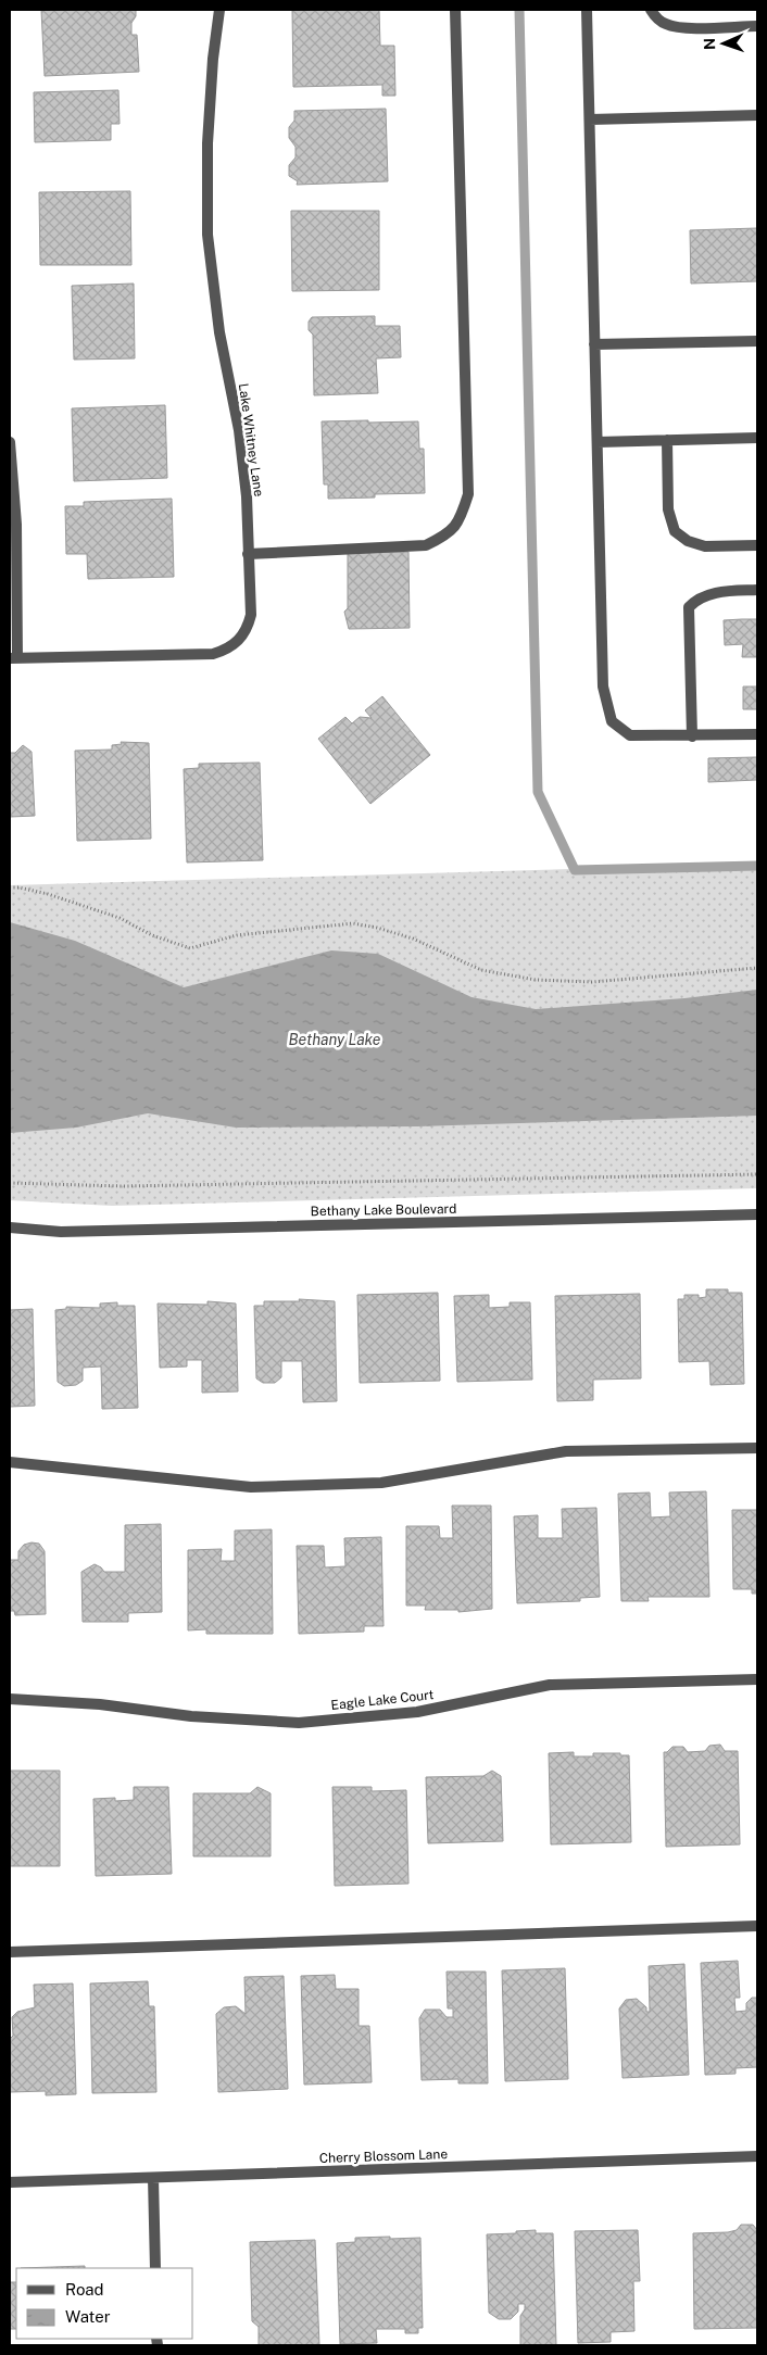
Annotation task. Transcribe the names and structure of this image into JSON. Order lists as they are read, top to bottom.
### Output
{
  "streets": {
    "street": [
      "Lake Whitney Lane",
      "Bethany Lake Boulevard",
      "Eagle Lake Court",
      "Cherry Blossom Lane"
    ]
  },
  "water": ["Bethany Lake"],
  "legend": ["Road", "Water"],
  "north": "left"
}
